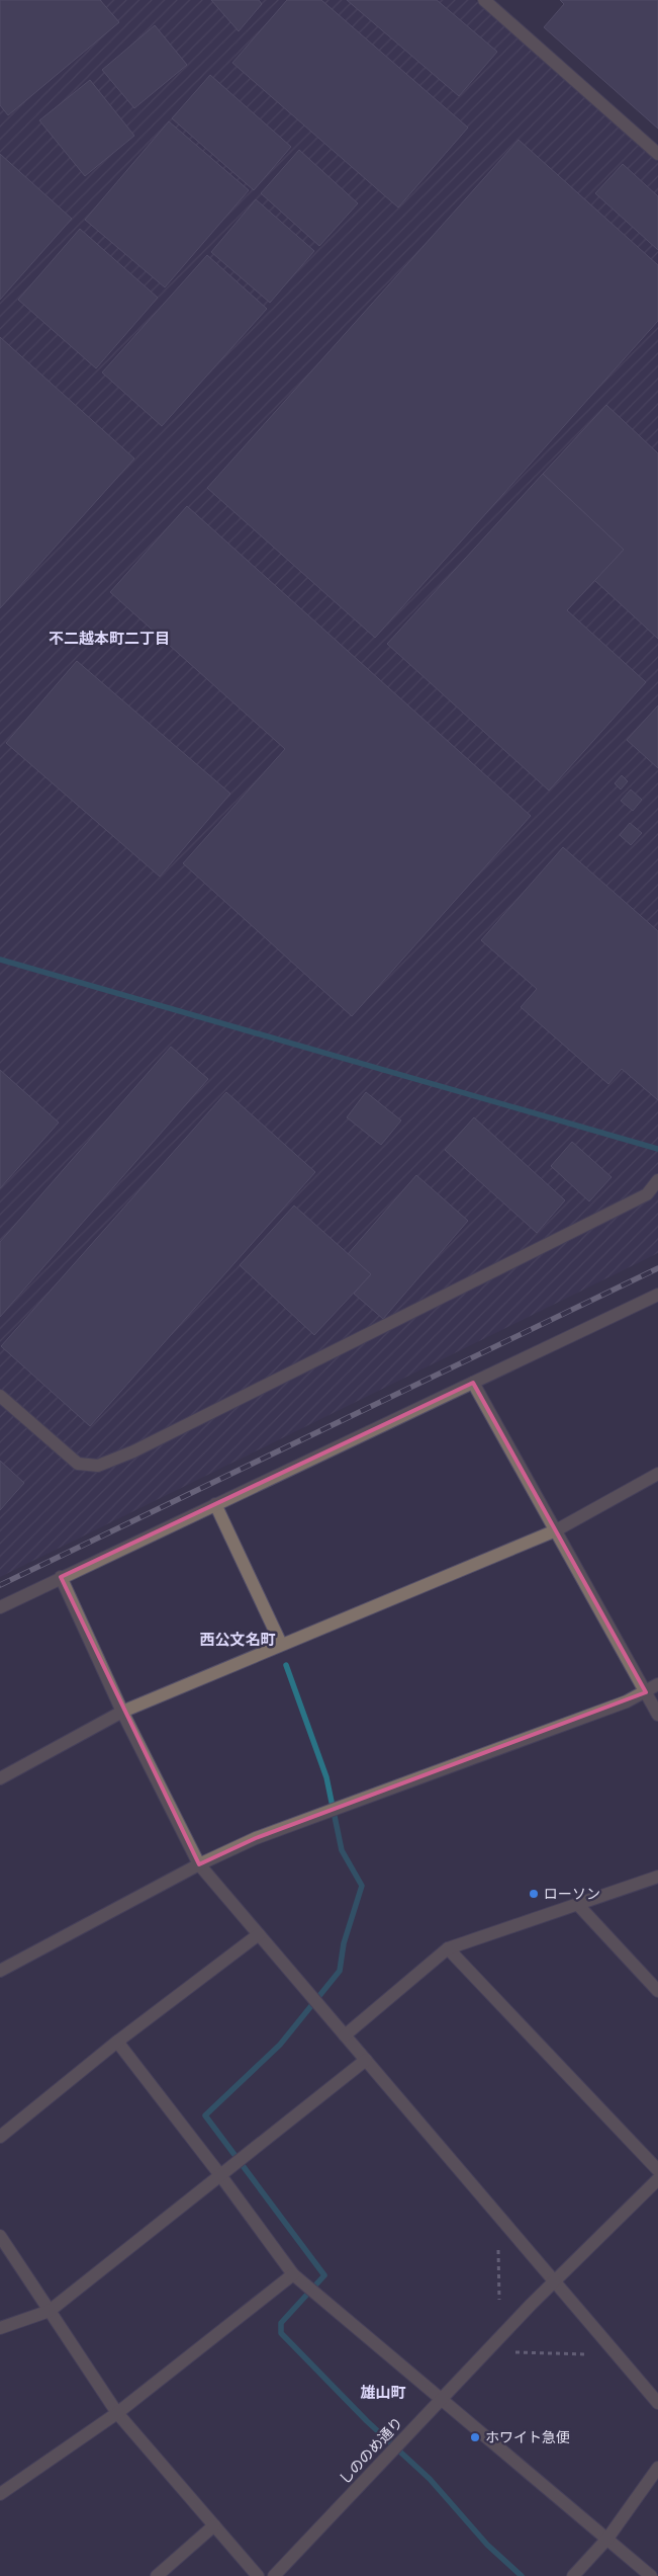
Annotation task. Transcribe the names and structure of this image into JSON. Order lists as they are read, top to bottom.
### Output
{
  "streets": {
    "street": ["しののめ通り"]
  },
  "districts": ["不二越本町二丁目", "西公文名町", "雄山町"],
  "places": ["ローソン", "ホワイト急便"]
}
